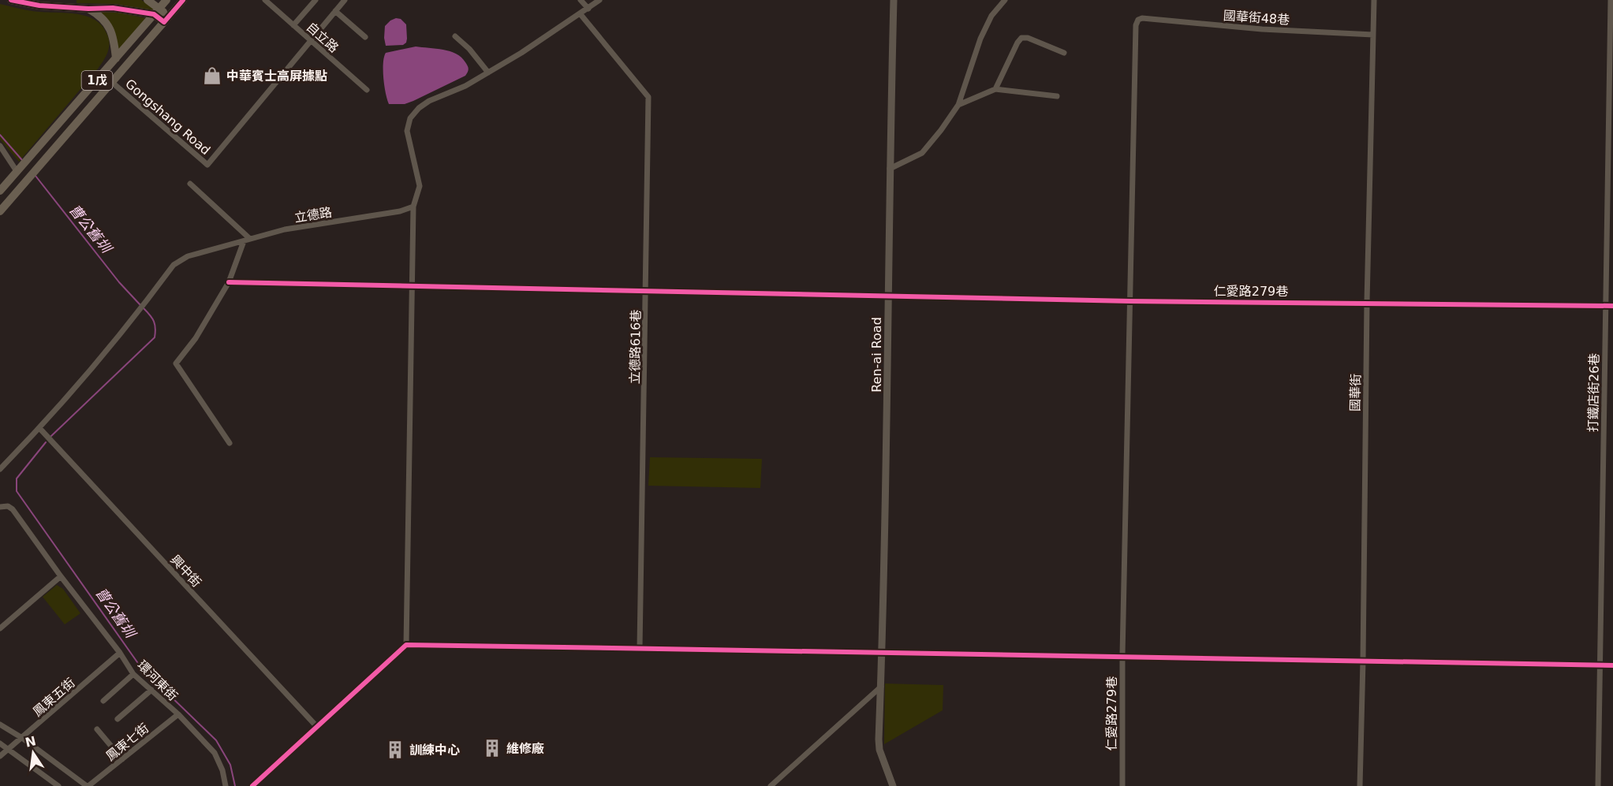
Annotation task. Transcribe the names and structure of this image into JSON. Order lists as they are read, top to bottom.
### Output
{
  "streets": {
    "main road": ["1戊"],
    "street": [
      "國華街48巷",
      "自立路",
      "Gongshang Road",
      "立德路",
      "仁愛路279巷",
      "立德路616巷",
      "Ren-ai Road",
      "國華街",
      "打鐵店街26巷",
      "興中街",
      "環河東街",
      "鳳東五街",
      "鳳東七街"
    ]
  },
  "crossings": [
    ["國華街48巷", "仁愛路279巷"],
    ["國華街48巷", "國華街"],
    ["自立路", "Gongshang Road"],
    ["1戊", "Gongshang Road"],
    ["立德路", "興中街"],
    ["仁愛路279巷", "立德路616巷"],
    ["仁愛路279巷", "Ren-ai Road"],
    ["仁愛路279巷", "國華街"],
    ["仁愛路279巷", "打鐵店街26巷"],
    ["環河東街", "鳳東五街"],
    ["環河東街", "鳳東七街"]
  ],
  "water": ["曹公舊圳"],
  "places": {
    "shop": ["中華賓士高屏據點"],
    "building": ["維修廠", "訓練中心"]
  },
  "north": "top"
}
